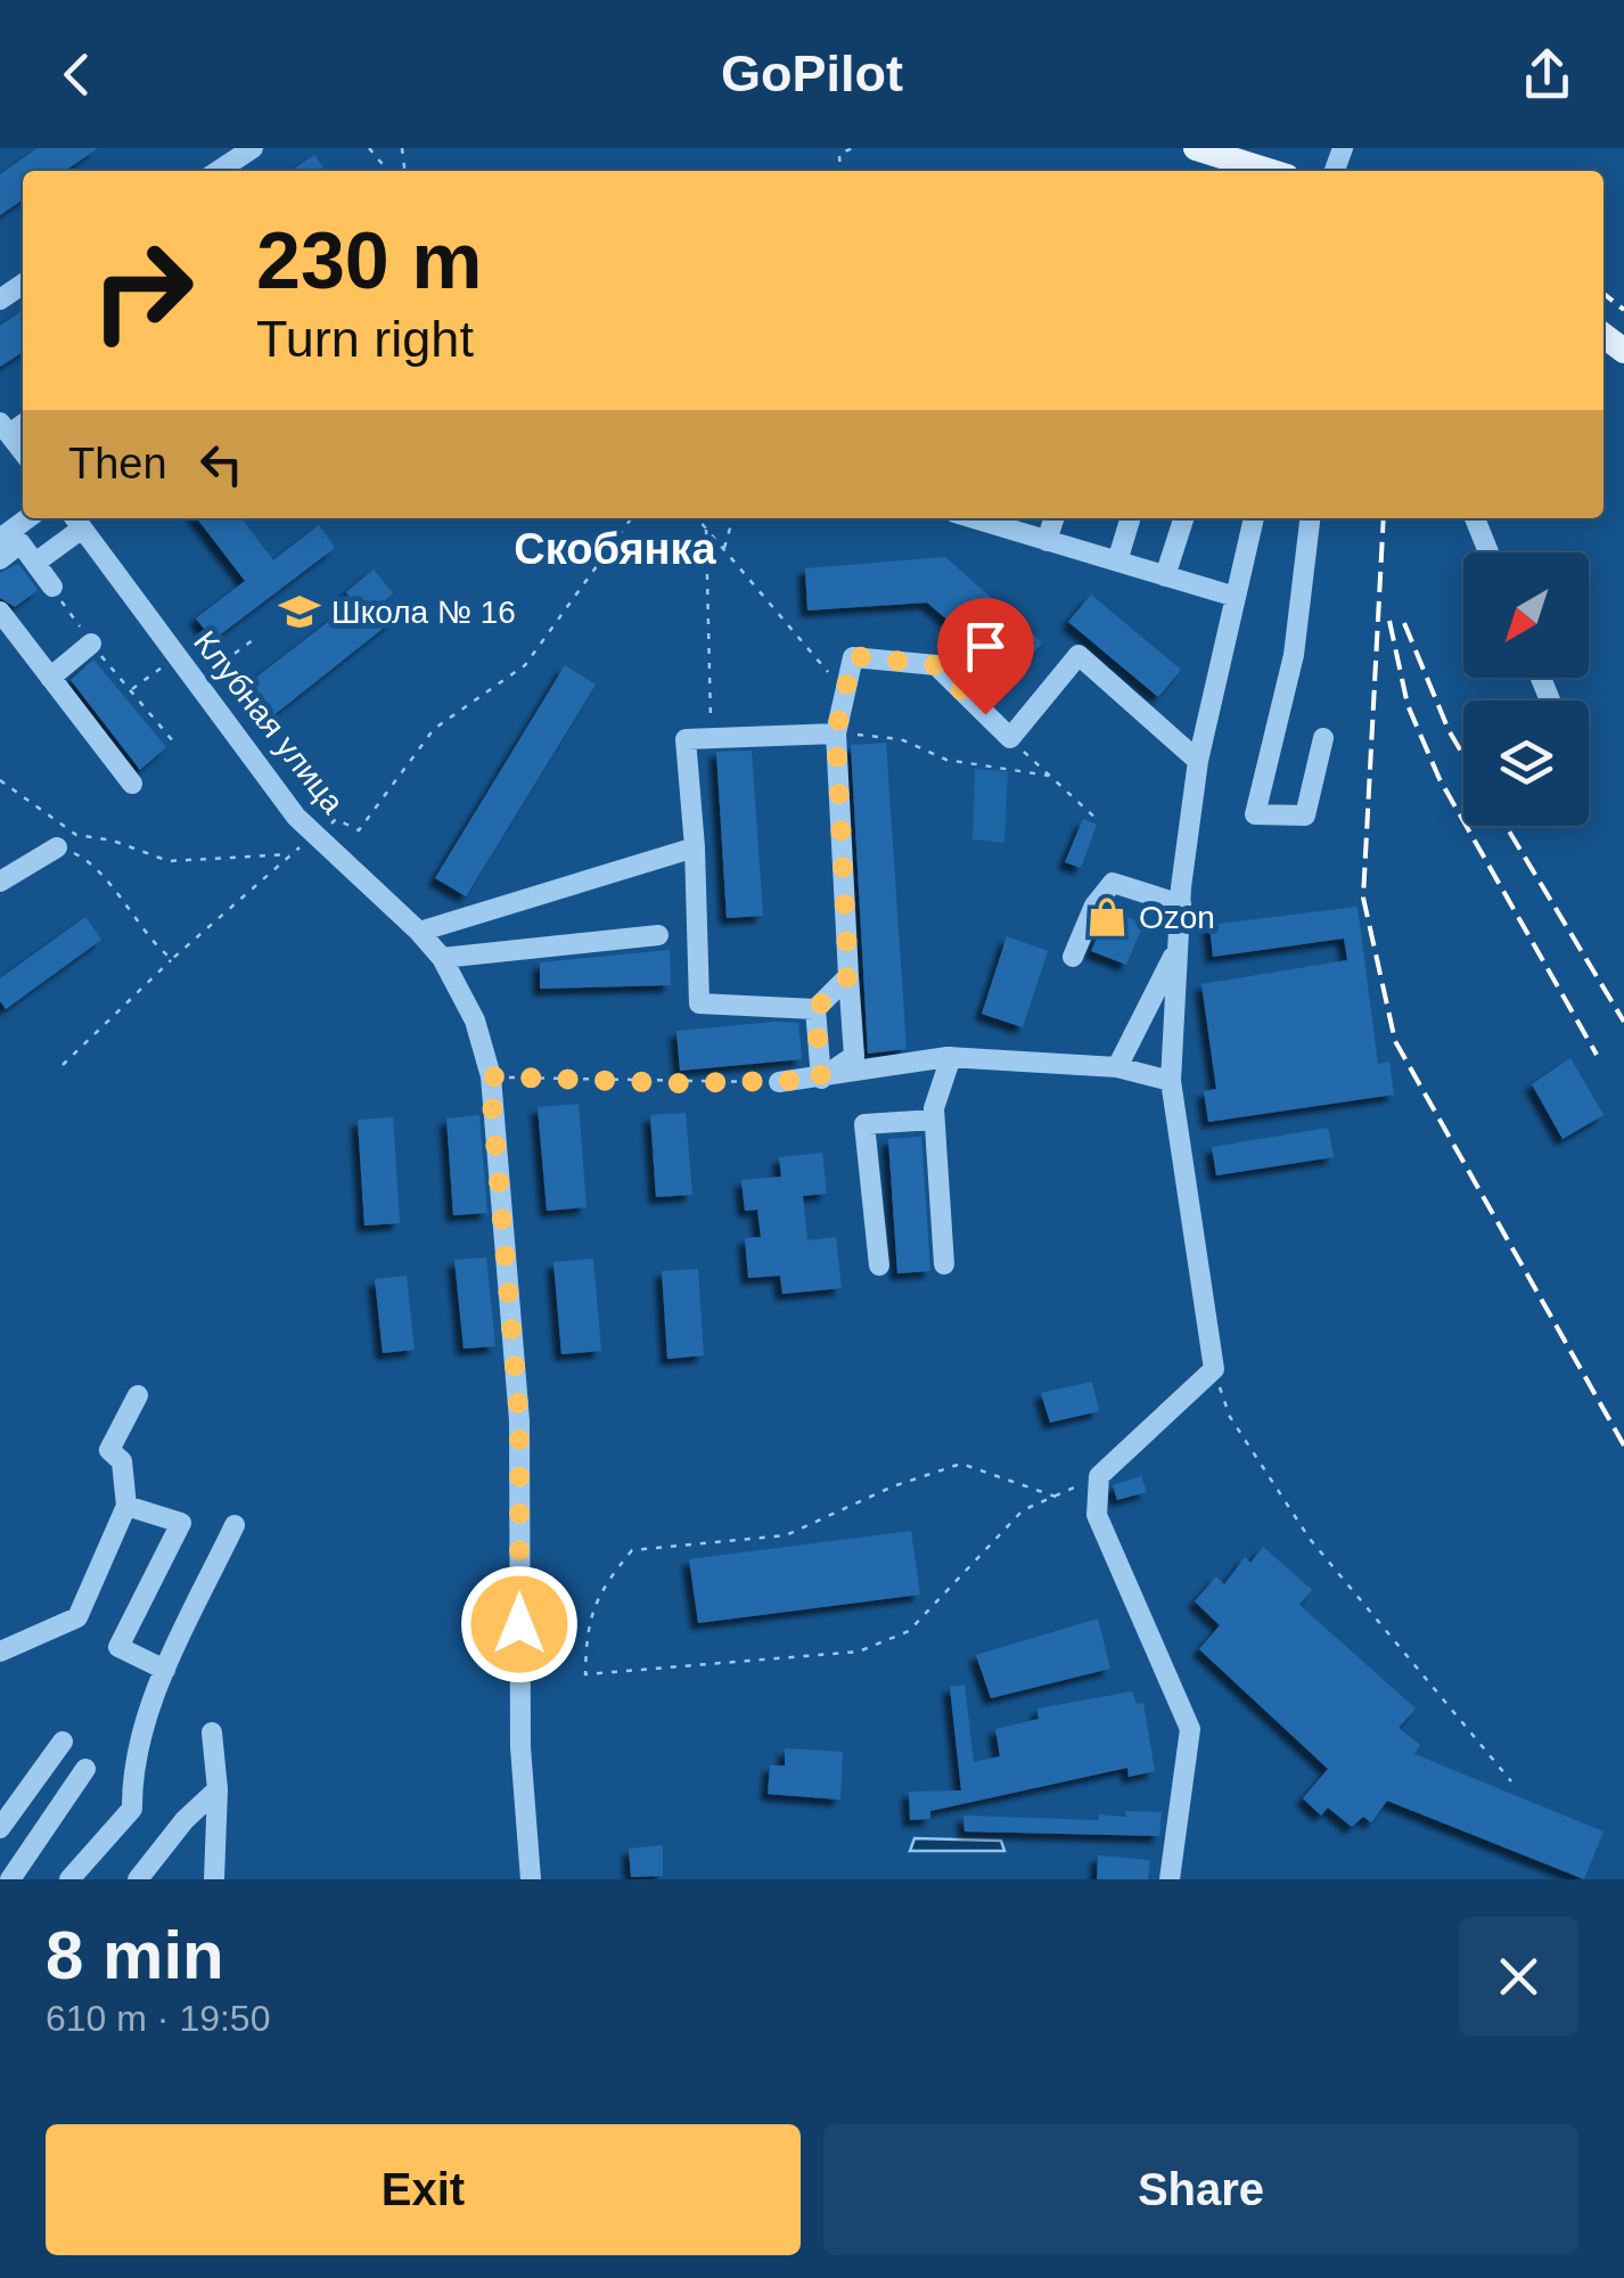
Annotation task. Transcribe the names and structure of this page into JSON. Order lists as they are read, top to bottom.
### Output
{
  "streets": {
    "street": ["Клубная улица"]
  },
  "districts": ["Скобянка"],
  "places": {
    "school or university": ["Школа № 16"],
    "shop": ["Ozon"]
  },
  "north": "bottom left",
  "page": {
    "header": "GoPilot",
    "turn": ["230 m", "Turn right"],
    "then": "Then",
    "heading": ["8 min", "610 m · 19:50"],
    "buttons": ["Exit", "Share"]
  }
}
